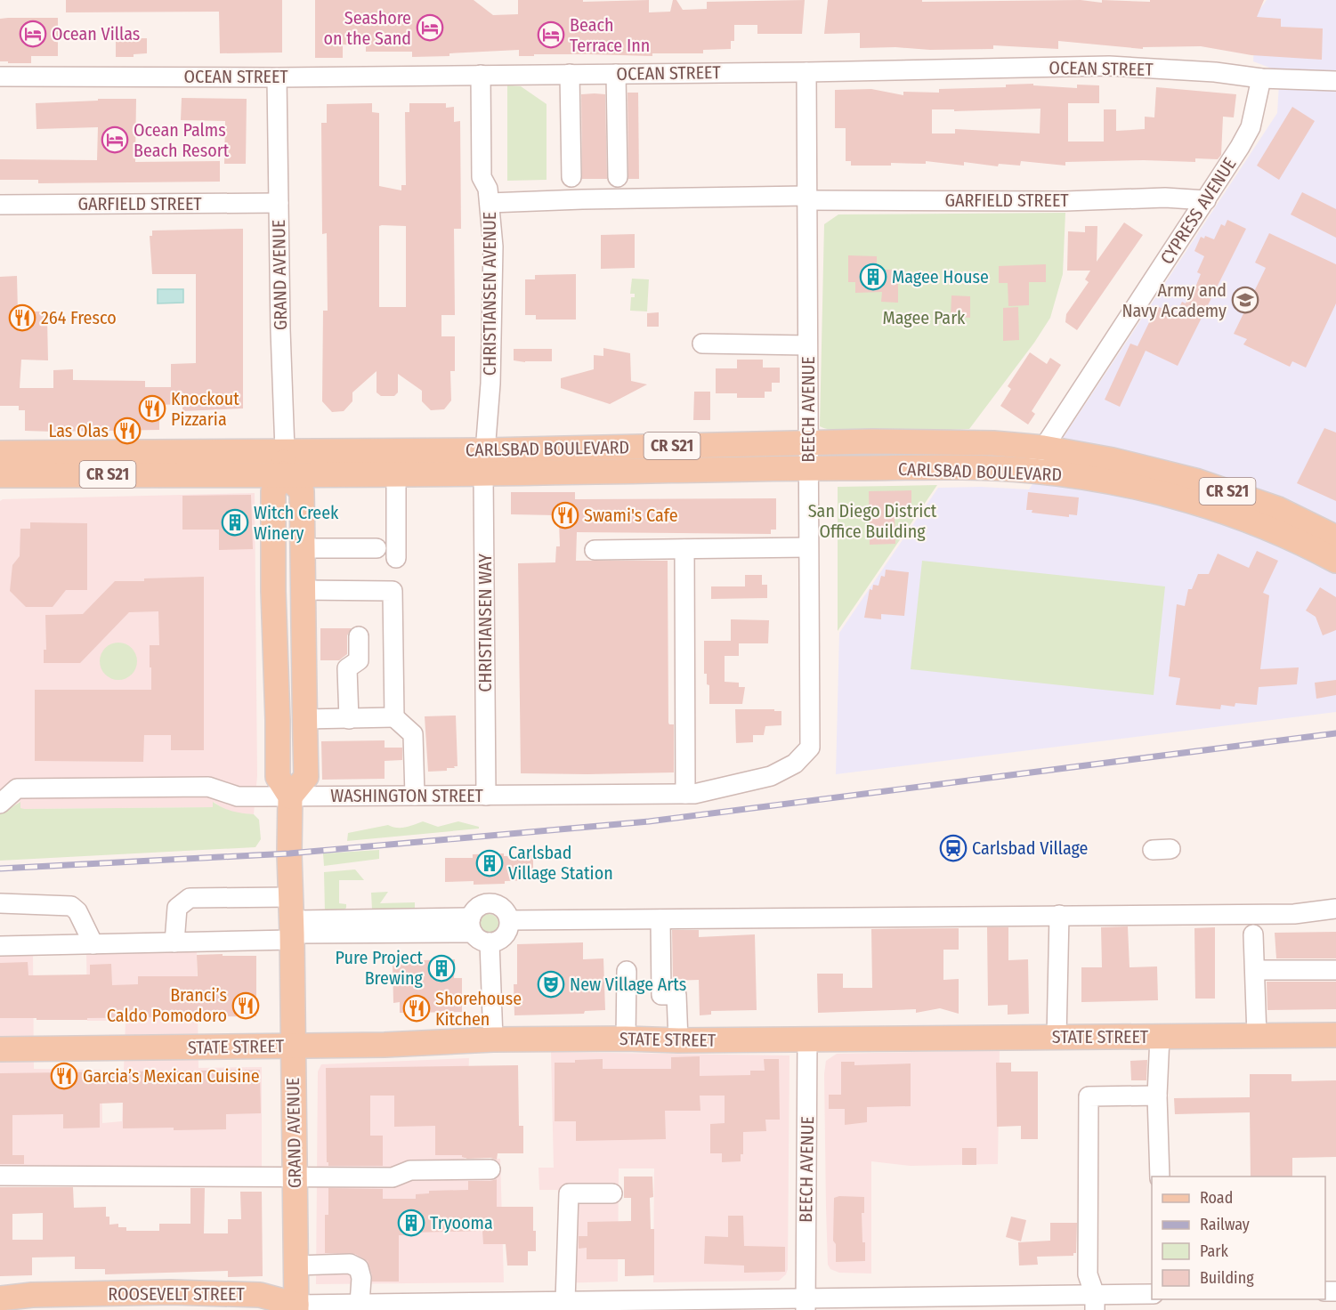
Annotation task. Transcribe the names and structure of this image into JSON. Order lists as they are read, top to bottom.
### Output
{
  "streets": {
    "main road": [
      "GRAND AVENUE",
      "CR S21",
      "CARLSBAD BOULEVARD",
      "STATE STREET",
      "ROOSEVELT STREET"
    ],
    "street": [
      "OCEAN STREET",
      "GARFIELD STREET",
      "CYPRESS AVENUE",
      "CHRISTIANSEN AVENUE",
      "BEECH AVENUE",
      "CHRISTIANSEN WAY",
      "WASHINGTON STREET"
    ]
  },
  "crossings": [
    ["OCEAN STREET", "CYPRESS AVENUE"],
    ["OCEAN STREET", "GRAND AVENUE"],
    ["OCEAN STREET", "CHRISTIANSEN AVENUE"],
    ["OCEAN STREET", "BEECH AVENUE"],
    ["GARFIELD STREET", "CYPRESS AVENUE"],
    ["GARFIELD STREET", "GRAND AVENUE"],
    ["GARFIELD STREET", "CHRISTIANSEN AVENUE"],
    ["GARFIELD STREET", "BEECH AVENUE"],
    ["CYPRESS AVENUE", "CARLSBAD BOULEVARD"],
    ["GRAND AVENUE", "CARLSBAD BOULEVARD"],
    ["GRAND AVENUE", "WASHINGTON STREET"],
    ["GRAND AVENUE", "STATE STREET"],
    ["GRAND AVENUE", "ROOSEVELT STREET"],
    ["CHRISTIANSEN AVENUE", "CARLSBAD BOULEVARD"],
    ["CHRISTIANSEN AVENUE", "CHRISTIANSEN WAY"],
    ["BEECH AVENUE", "CARLSBAD BOULEVARD"],
    ["BEECH AVENUE", "WASHINGTON STREET"],
    ["BEECH AVENUE", "STATE STREET"],
    ["BEECH AVENUE", "ROOSEVELT STREET"],
    ["CARLSBAD BOULEVARD", "CHRISTIANSEN WAY"],
    ["CHRISTIANSEN WAY", "WASHINGTON STREET"]
  ],
  "parks": ["Magee Park", "San Diego District Office Building"],
  "places": {
    "hotel": [
      "Seashore on the Sand",
      "Ocean Villas",
      "Beach Terrace Inn",
      "Ocean Palms Beach Resort"
    ],
    "building": [
      "Magee House",
      "Witch Creek Winery",
      "Carlsbad Village Station",
      "Pure Project Brewing",
      "Tryooma"
    ],
    "school or university": ["Army and Navy Academy"],
    "restaurant": [
      "264 Fresco",
      "Knockout Pizzaria",
      "Las Olas",
      "Swami's Cafe",
      "Branci’s Caldo Pomodoro",
      "Shorehouse Kitchen",
      "Garcia’s Mexican Cuisine"
    ],
    "station": ["Carlsbad Village"],
    "theatre": ["New Village Arts"]
  },
  "legend": [
    "Road",
    "Railway",
    "Park",
    "Building"
  ]
}
